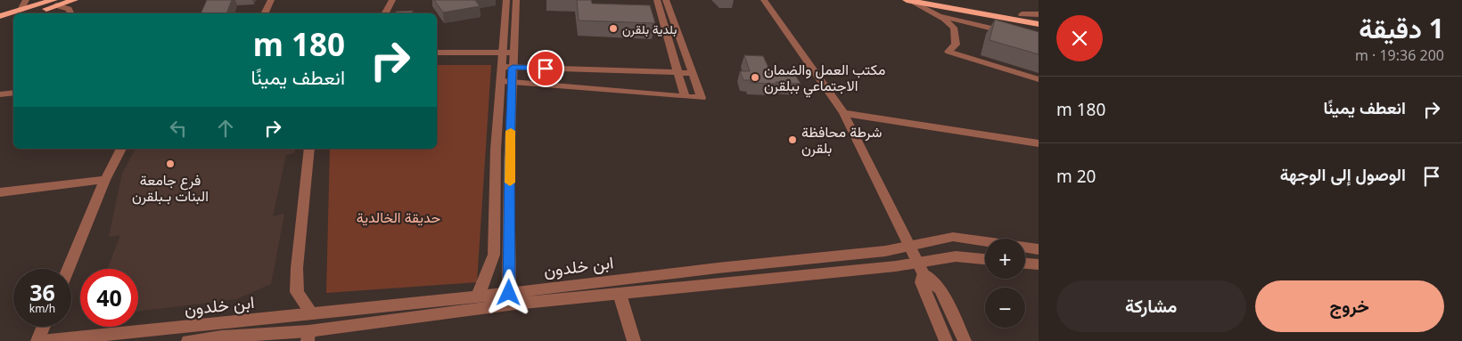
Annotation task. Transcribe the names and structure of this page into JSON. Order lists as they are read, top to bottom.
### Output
{
  "streets": {
    "street": ["ابن خلدون"]
  },
  "parks": ["حديقة الخالدية"],
  "places": [
    "بلدية بلقرن",
    "مكتب العمل والضمان الاجتماعي ببلقرن",
    "شرطة محافظة بلقرن",
    "فرع جامعة البنات بـبلقرن"
  ],
  "page": {
    "heading": ["1 دقيقة", "200 m · 19:36"],
    "turn": ["180 m", "انعطف يمينًا"],
    "list": [
      {
        "name": "انعطف يمينًا",
        "value": "180 m"
      },
      {
        "name": "الوصول إلى الوجهة",
        "value": "20 m"
      }
    ],
    "map_buttons": ["+", "−"],
    "speed": "36 km/h",
    "limit": "40",
    "buttons": ["خروج", "مشاركة"]
  }
}
